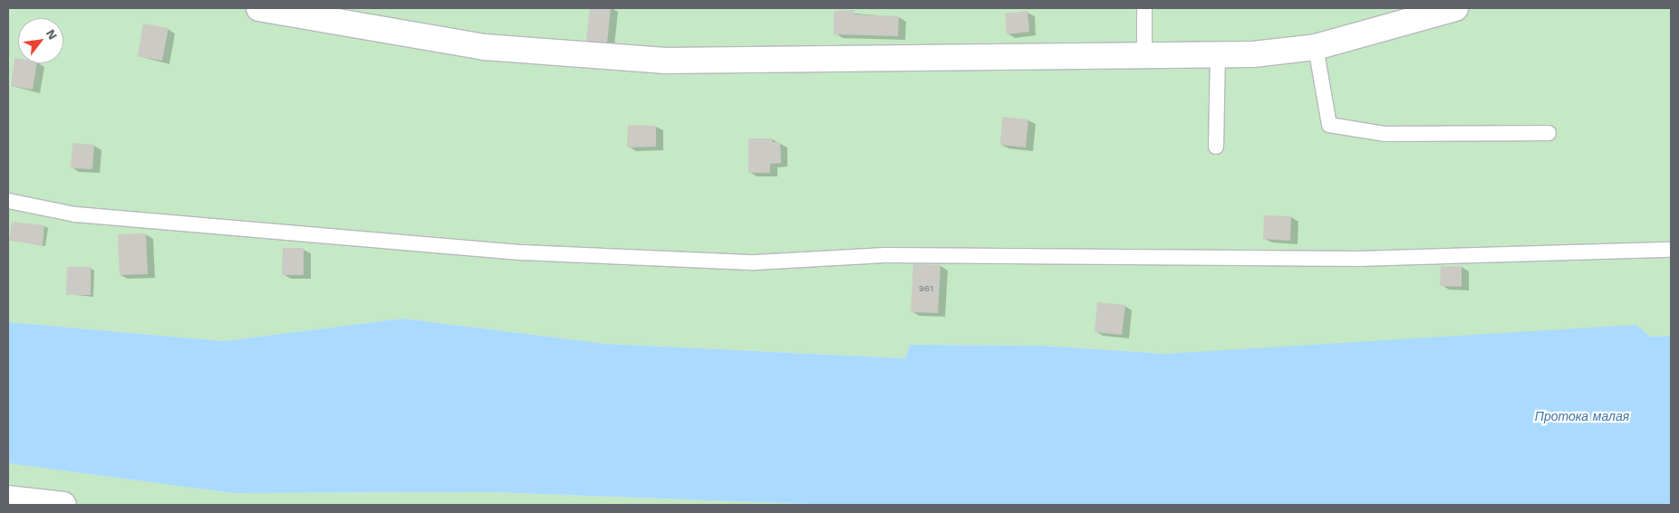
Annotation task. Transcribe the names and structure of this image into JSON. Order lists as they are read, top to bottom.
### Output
{
  "water": ["Протока малая"],
  "house_numbers": ["961"],
  "north": "top right"
}
